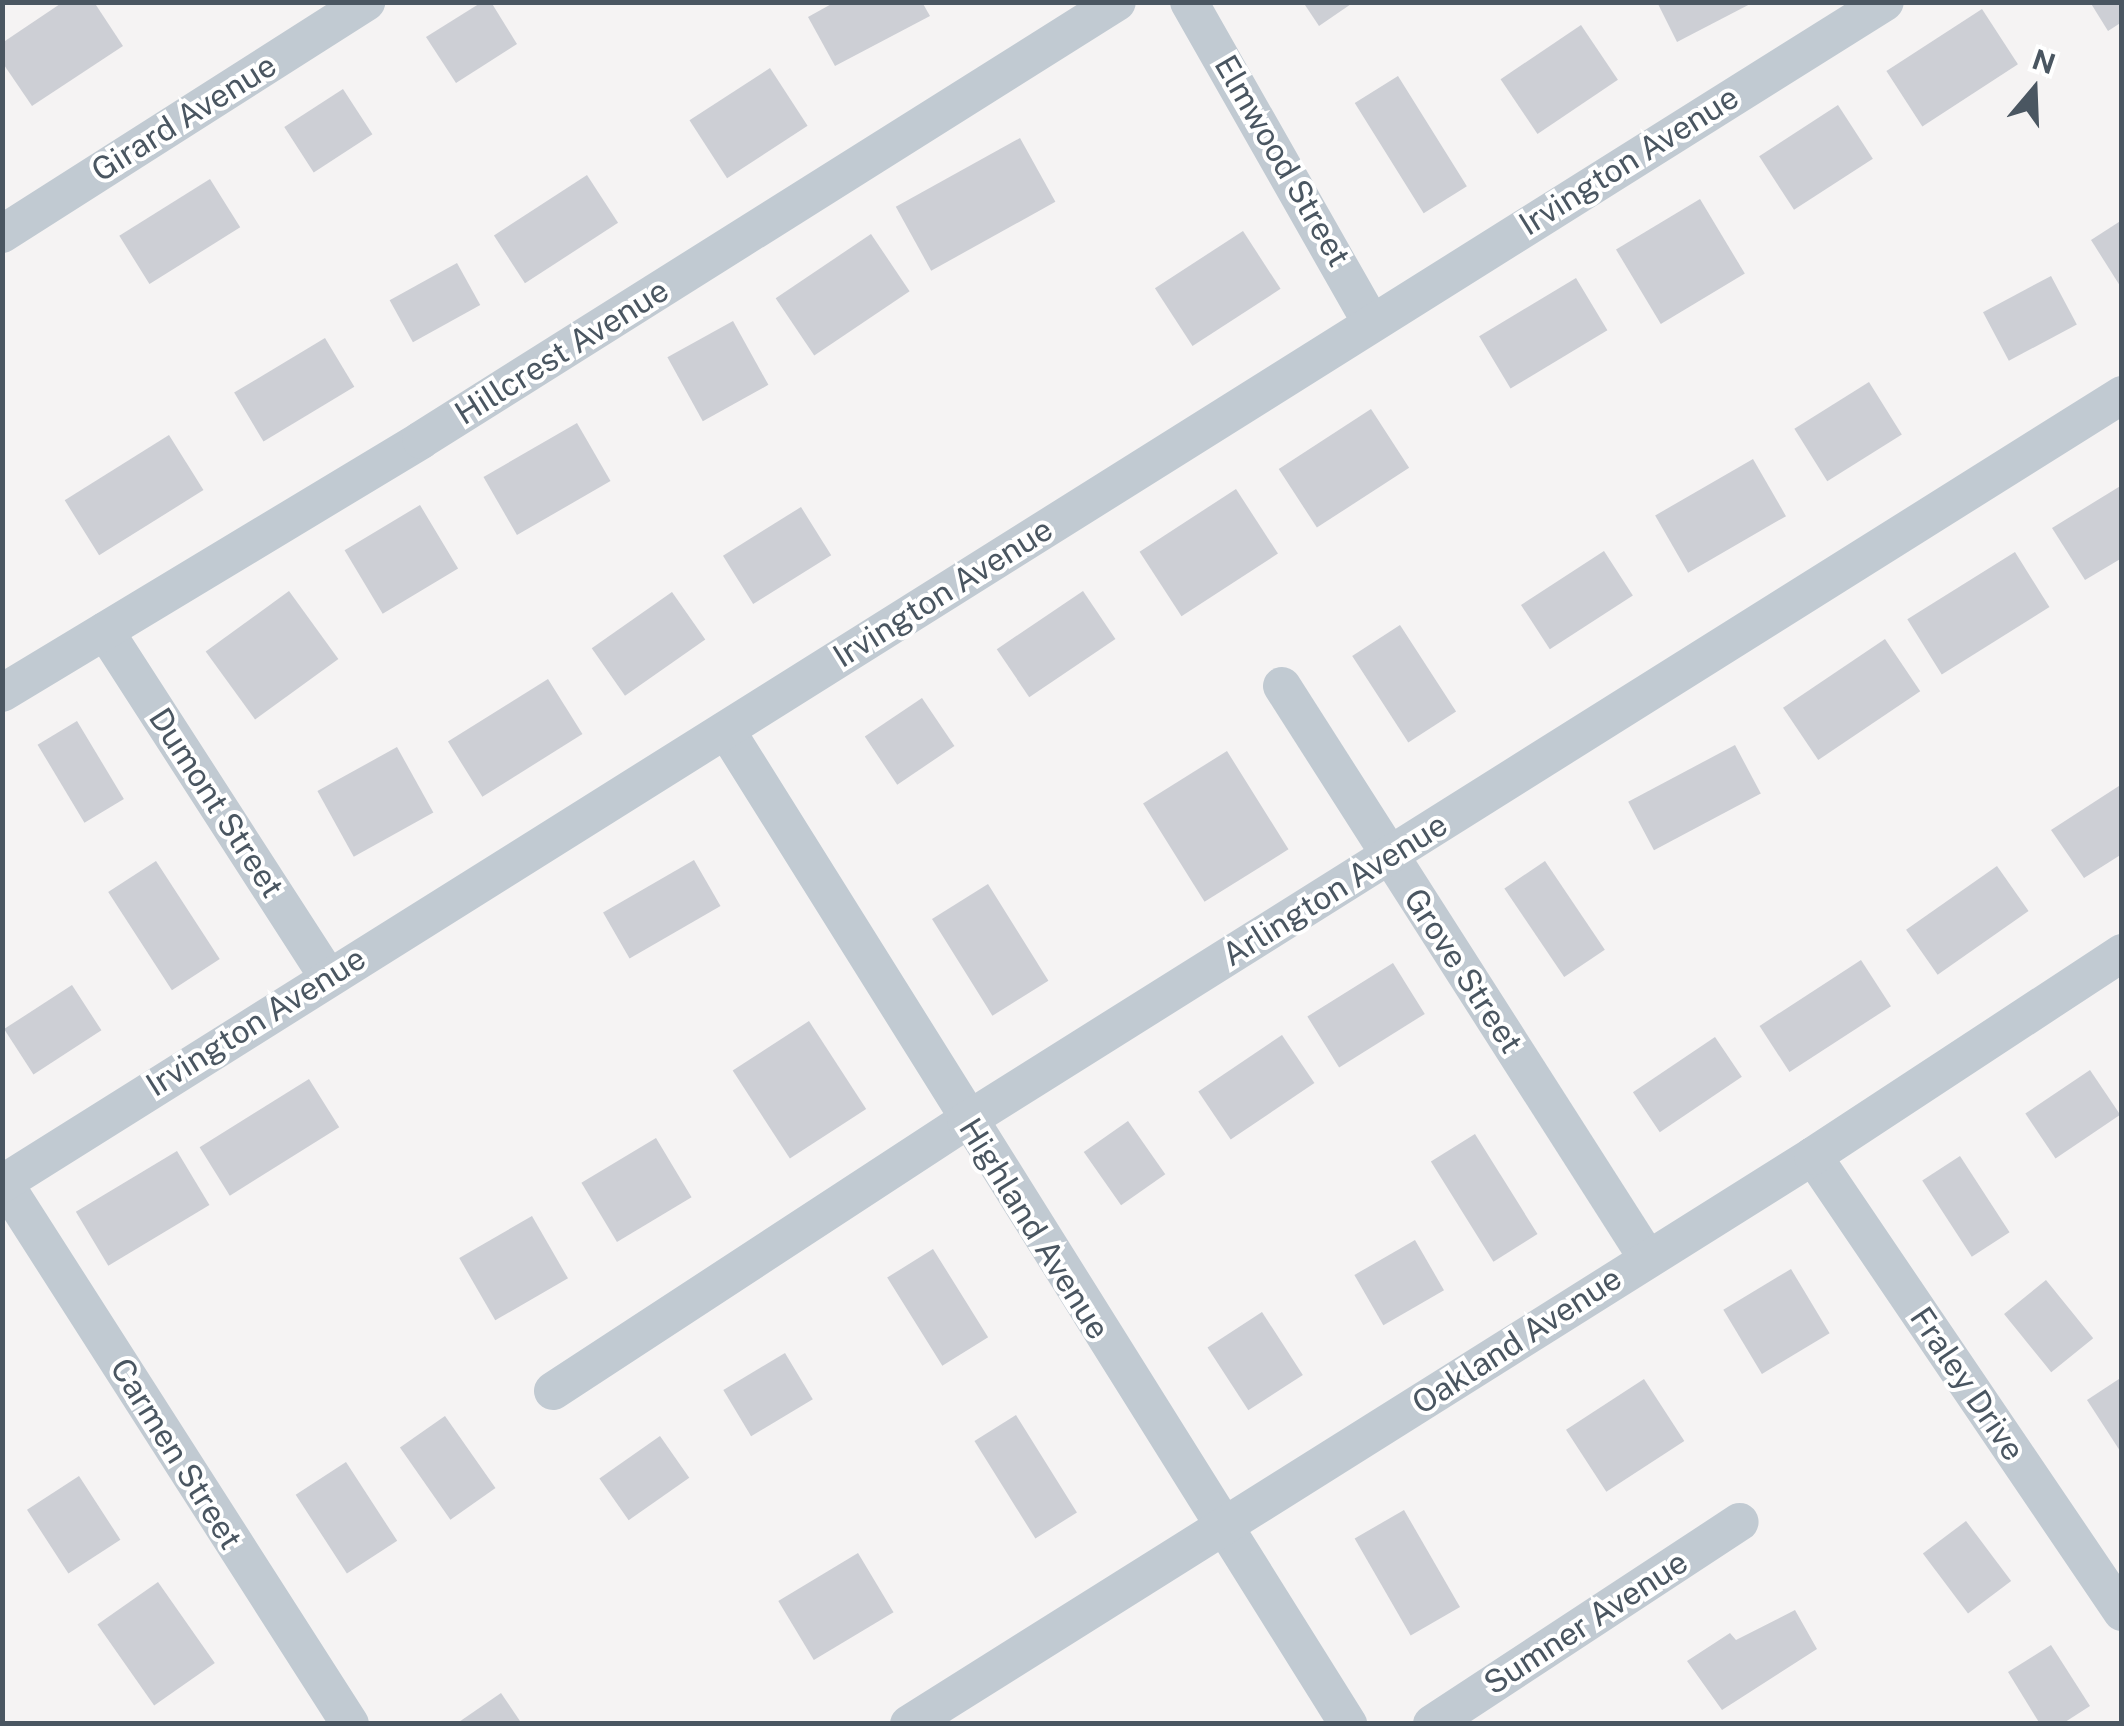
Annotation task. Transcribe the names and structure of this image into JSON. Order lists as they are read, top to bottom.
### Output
{
  "streets": {
    "street": [
      "Girard Avenue",
      "Elmwood Street",
      "Irvington Avenue",
      "Hillcrest Avenue",
      "Dumont Street",
      "Arlington Avenue",
      "Grove Street",
      "Highland Avenue",
      "Oakland Avenue",
      "Fraley Drive",
      "Carmen Street",
      "Sumner Avenue"
    ]
  },
  "crossings": [
    ["Elmwood Street", "Irvington Avenue"],
    ["Irvington Avenue", "Dumont Street"],
    ["Irvington Avenue", "Highland Avenue"],
    ["Irvington Avenue", "Carmen Street"],
    ["Hillcrest Avenue", "Dumont Street"],
    ["Arlington Avenue", "Grove Street"],
    ["Arlington Avenue", "Highland Avenue"],
    ["Grove Street", "Oakland Avenue"],
    ["Highland Avenue", "Oakland Avenue"],
    ["Oakland Avenue", "Fraley Drive"]
  ],
  "north": "top"
}
